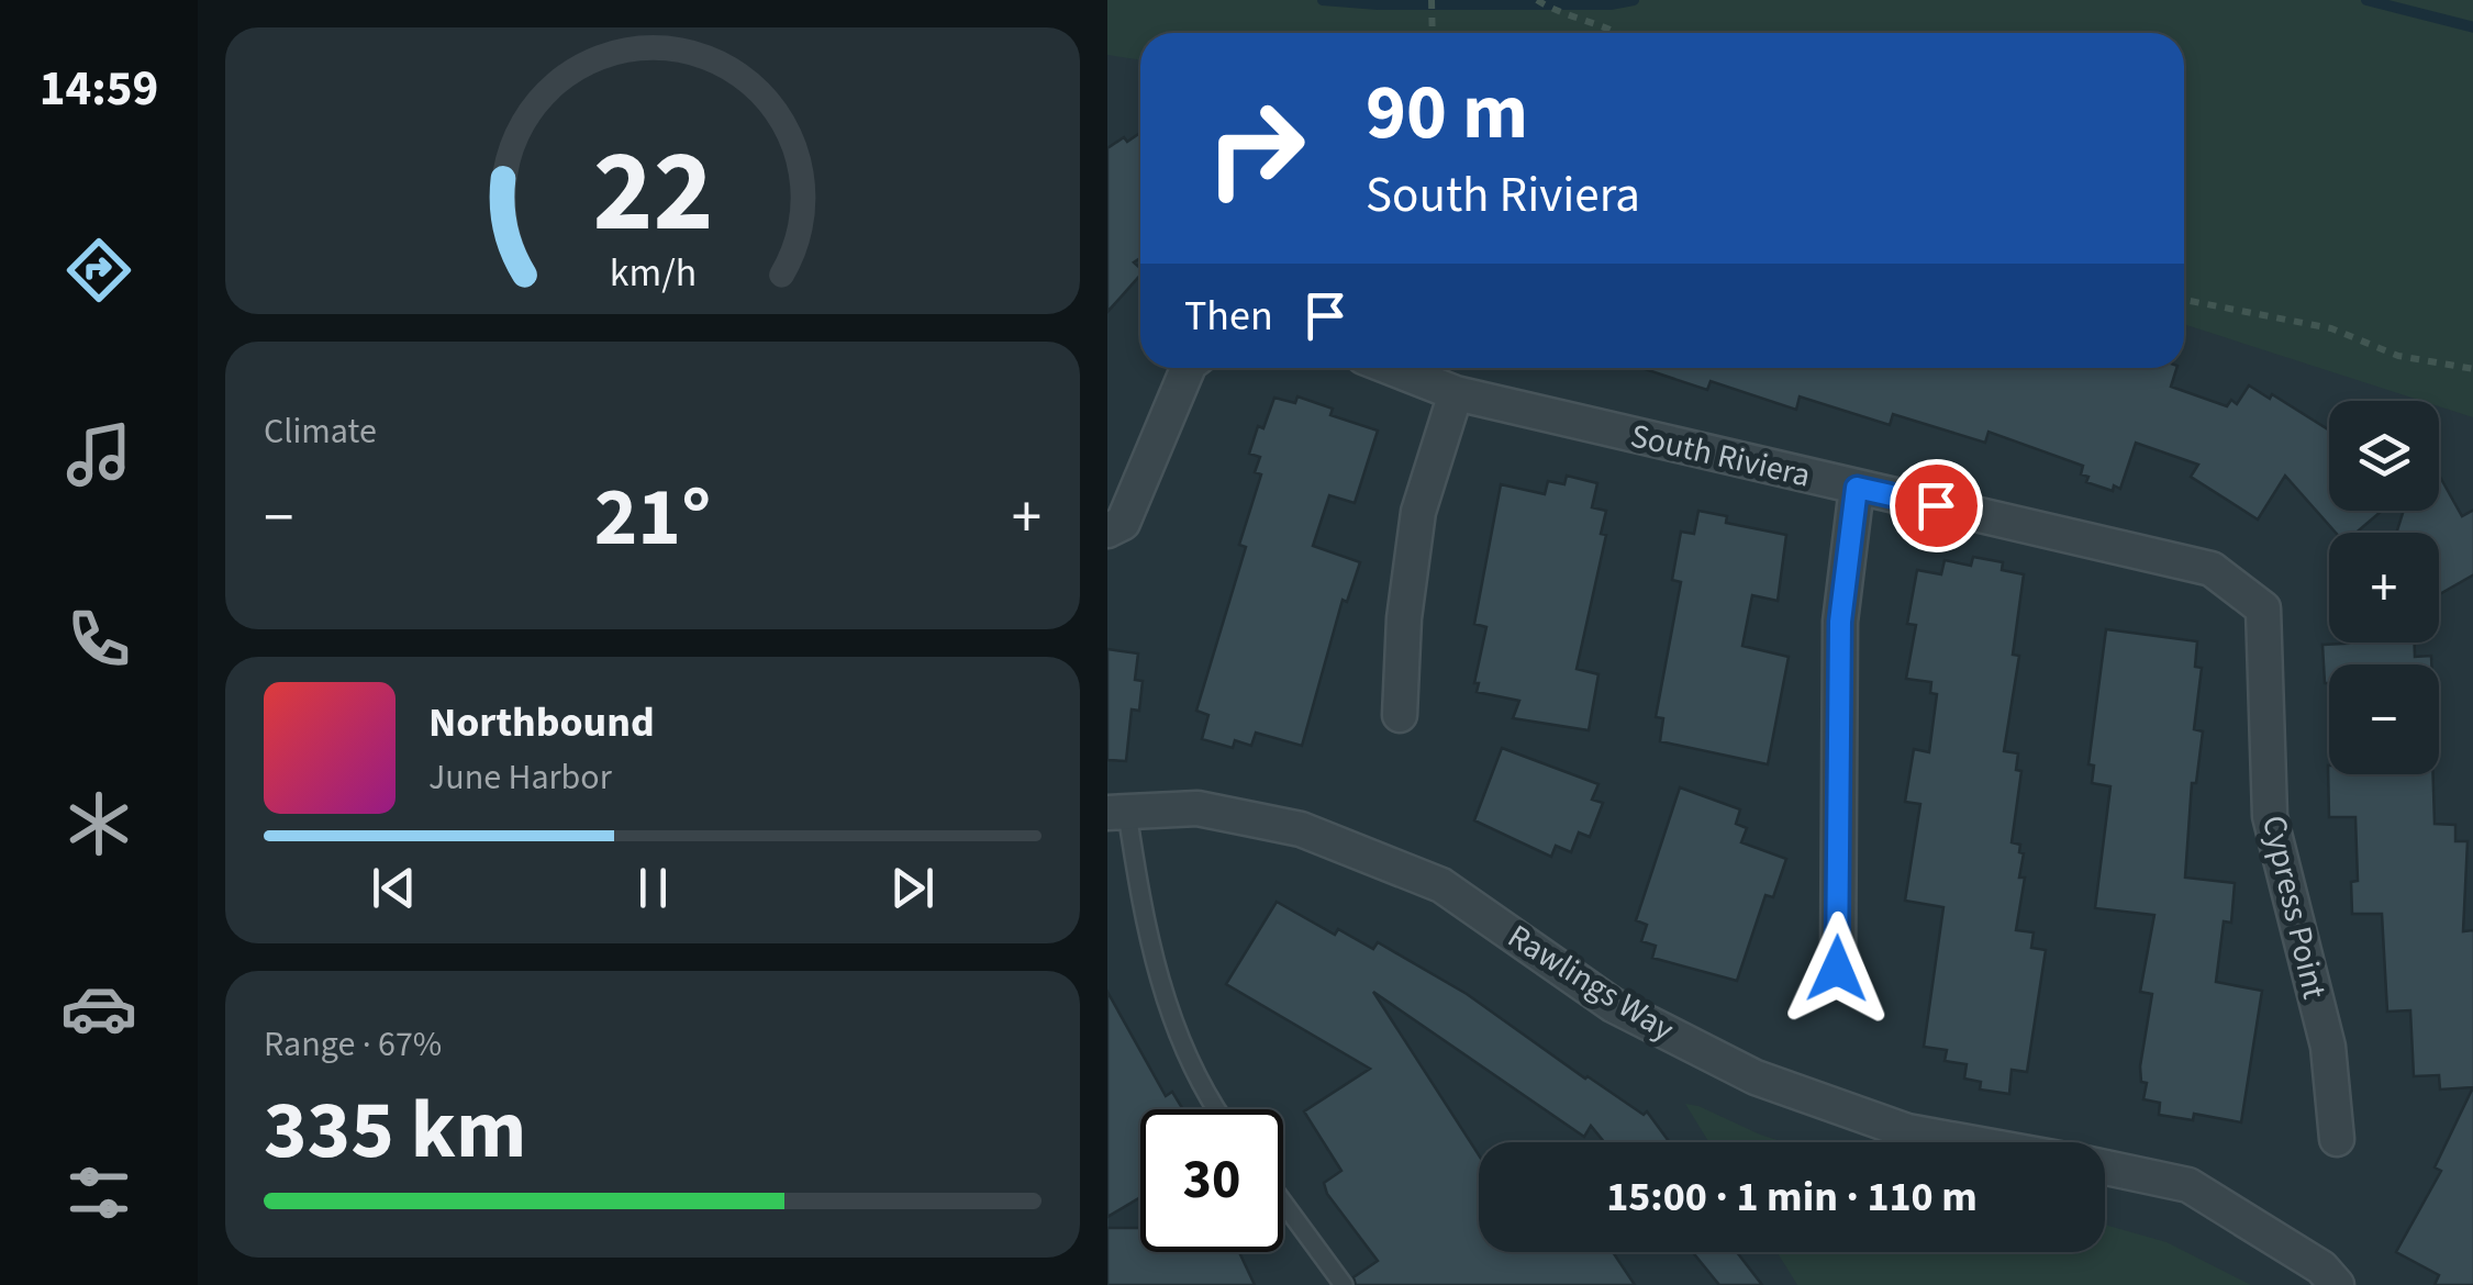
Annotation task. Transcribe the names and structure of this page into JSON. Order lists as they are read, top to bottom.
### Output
{
  "streets": {
    "street": ["South Riviera", "Cypress Point", "Rawlings Way"]
  },
  "crossings": [
    ["South Riviera", "Cypress Point"]
  ],
  "page": {
    "tabs": "14:59",
    "turn": ["90 m", "South Riviera"],
    "then": "Then",
    "tile": [
      "Climate",
      ["Range · 67%", "335 km"]
    ],
    "map_buttons": ["+", "−"],
    "heat": ["−", "21°", "+"],
    "song": ["Northbound", "June Harbor"],
    "limit": "30",
    "trip": "15:00 · 1 min · 110 m",
    "gauge": ["22", "km/h"]
  }
}
